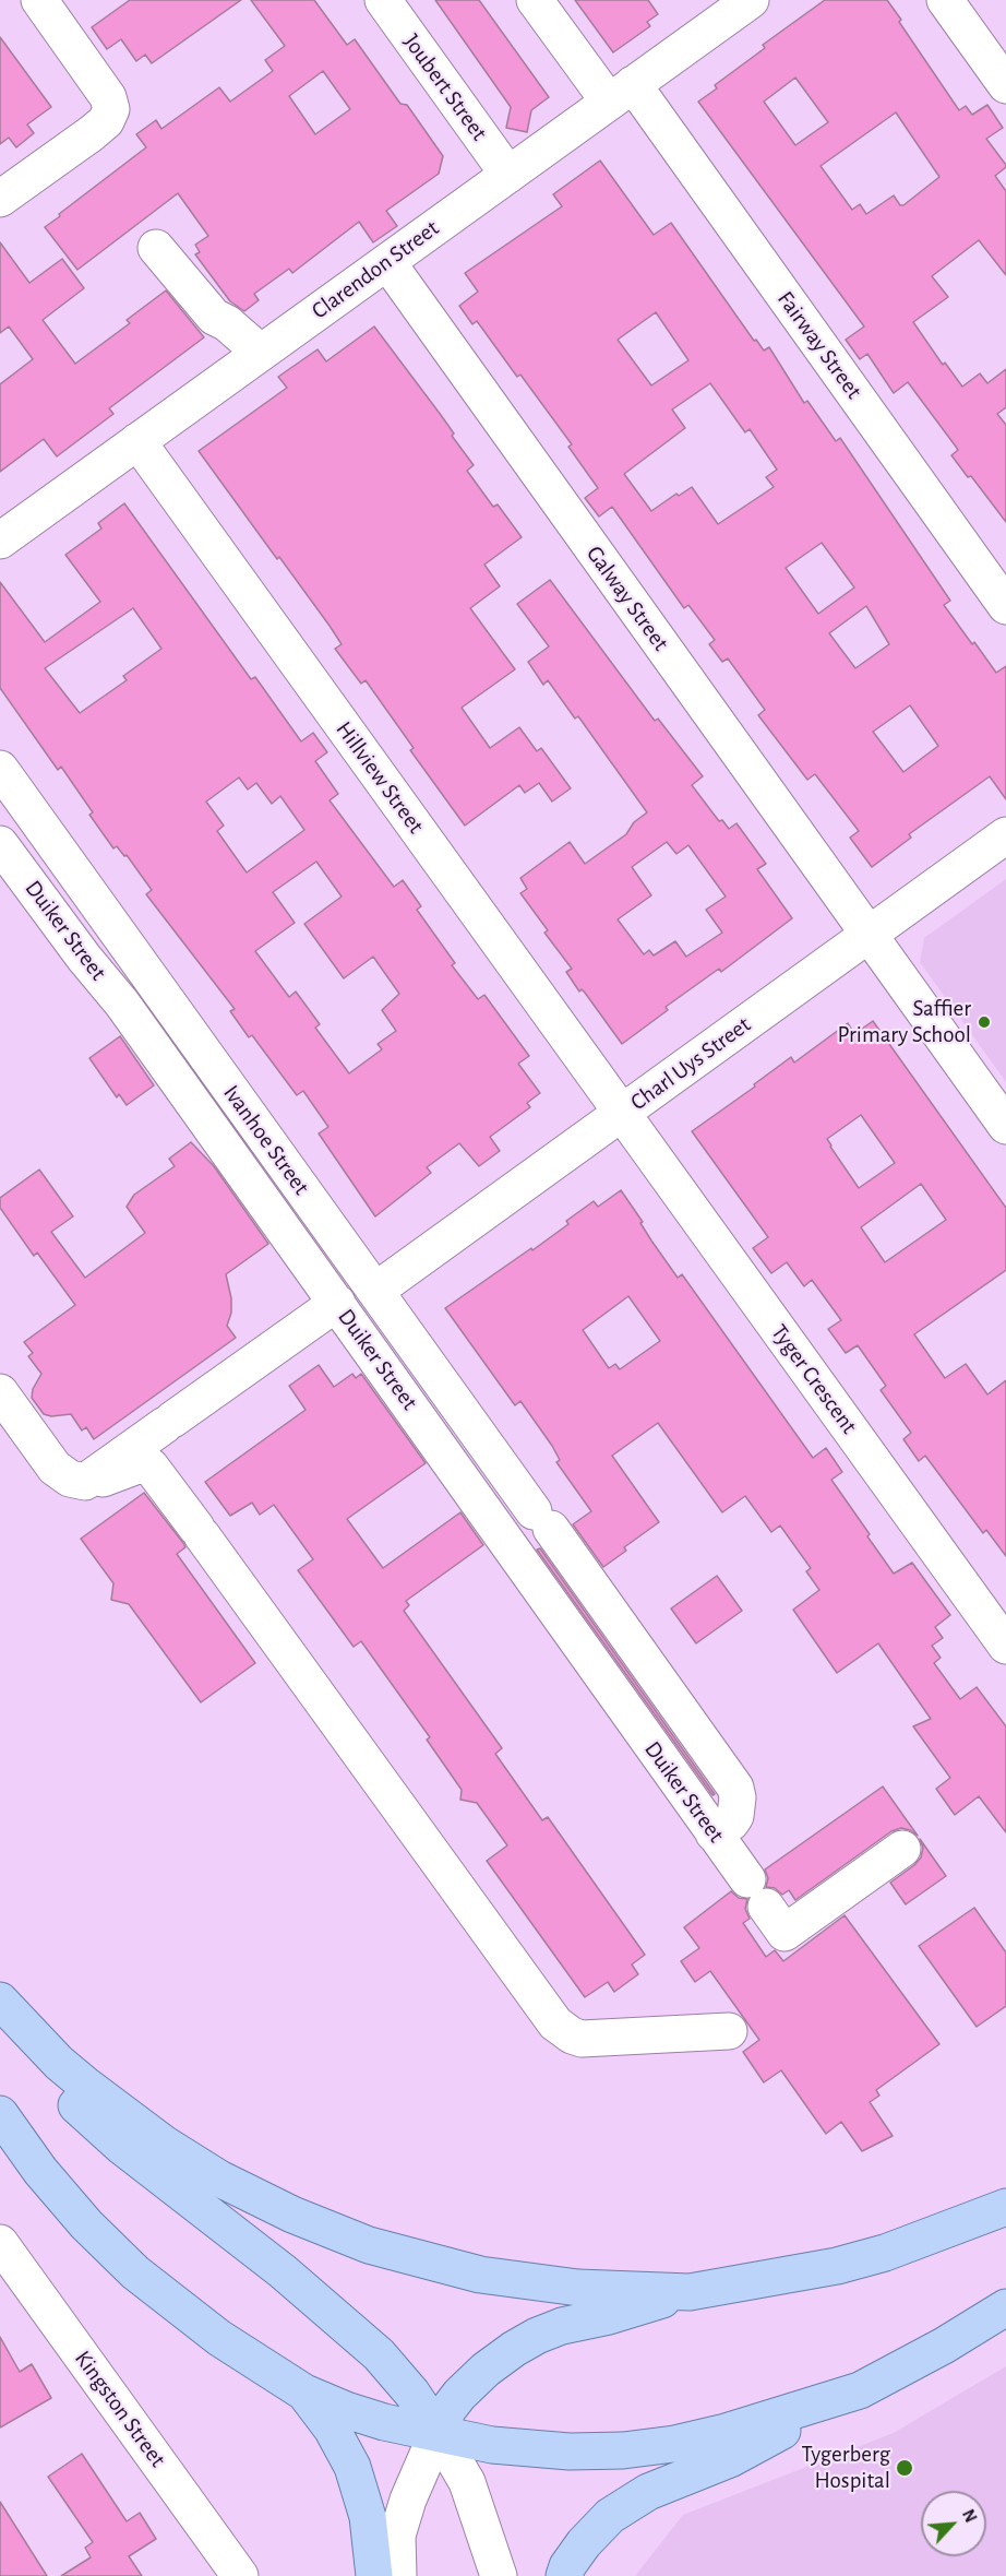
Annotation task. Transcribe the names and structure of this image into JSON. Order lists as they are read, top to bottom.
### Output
{
  "streets": {
    "street": [
      "Joubert Street",
      "Clarendon Street",
      "Fairway Street",
      "Galway Street",
      "Hillview Street",
      "Duiker Street",
      "Charl Uys Street",
      "Ivanhoe Street",
      "Tyger Crescent",
      "Kingston Street"
    ]
  },
  "crossings": [
    ["Joubert Street", "Clarendon Street"],
    ["Clarendon Street", "Fairway Street"],
    ["Clarendon Street", "Galway Street"],
    ["Clarendon Street", "Hillview Street"],
    ["Galway Street", "Charl Uys Street"],
    ["Hillview Street", "Charl Uys Street"],
    ["Hillview Street", "Tyger Crescent"],
    ["Duiker Street", "Ivanhoe Street"],
    ["Charl Uys Street", "Ivanhoe Street"],
    ["Charl Uys Street", "Tyger Crescent"]
  ],
  "places": ["Saffier Primary School", "Tygerberg Hospital"],
  "north": "top right"
}
